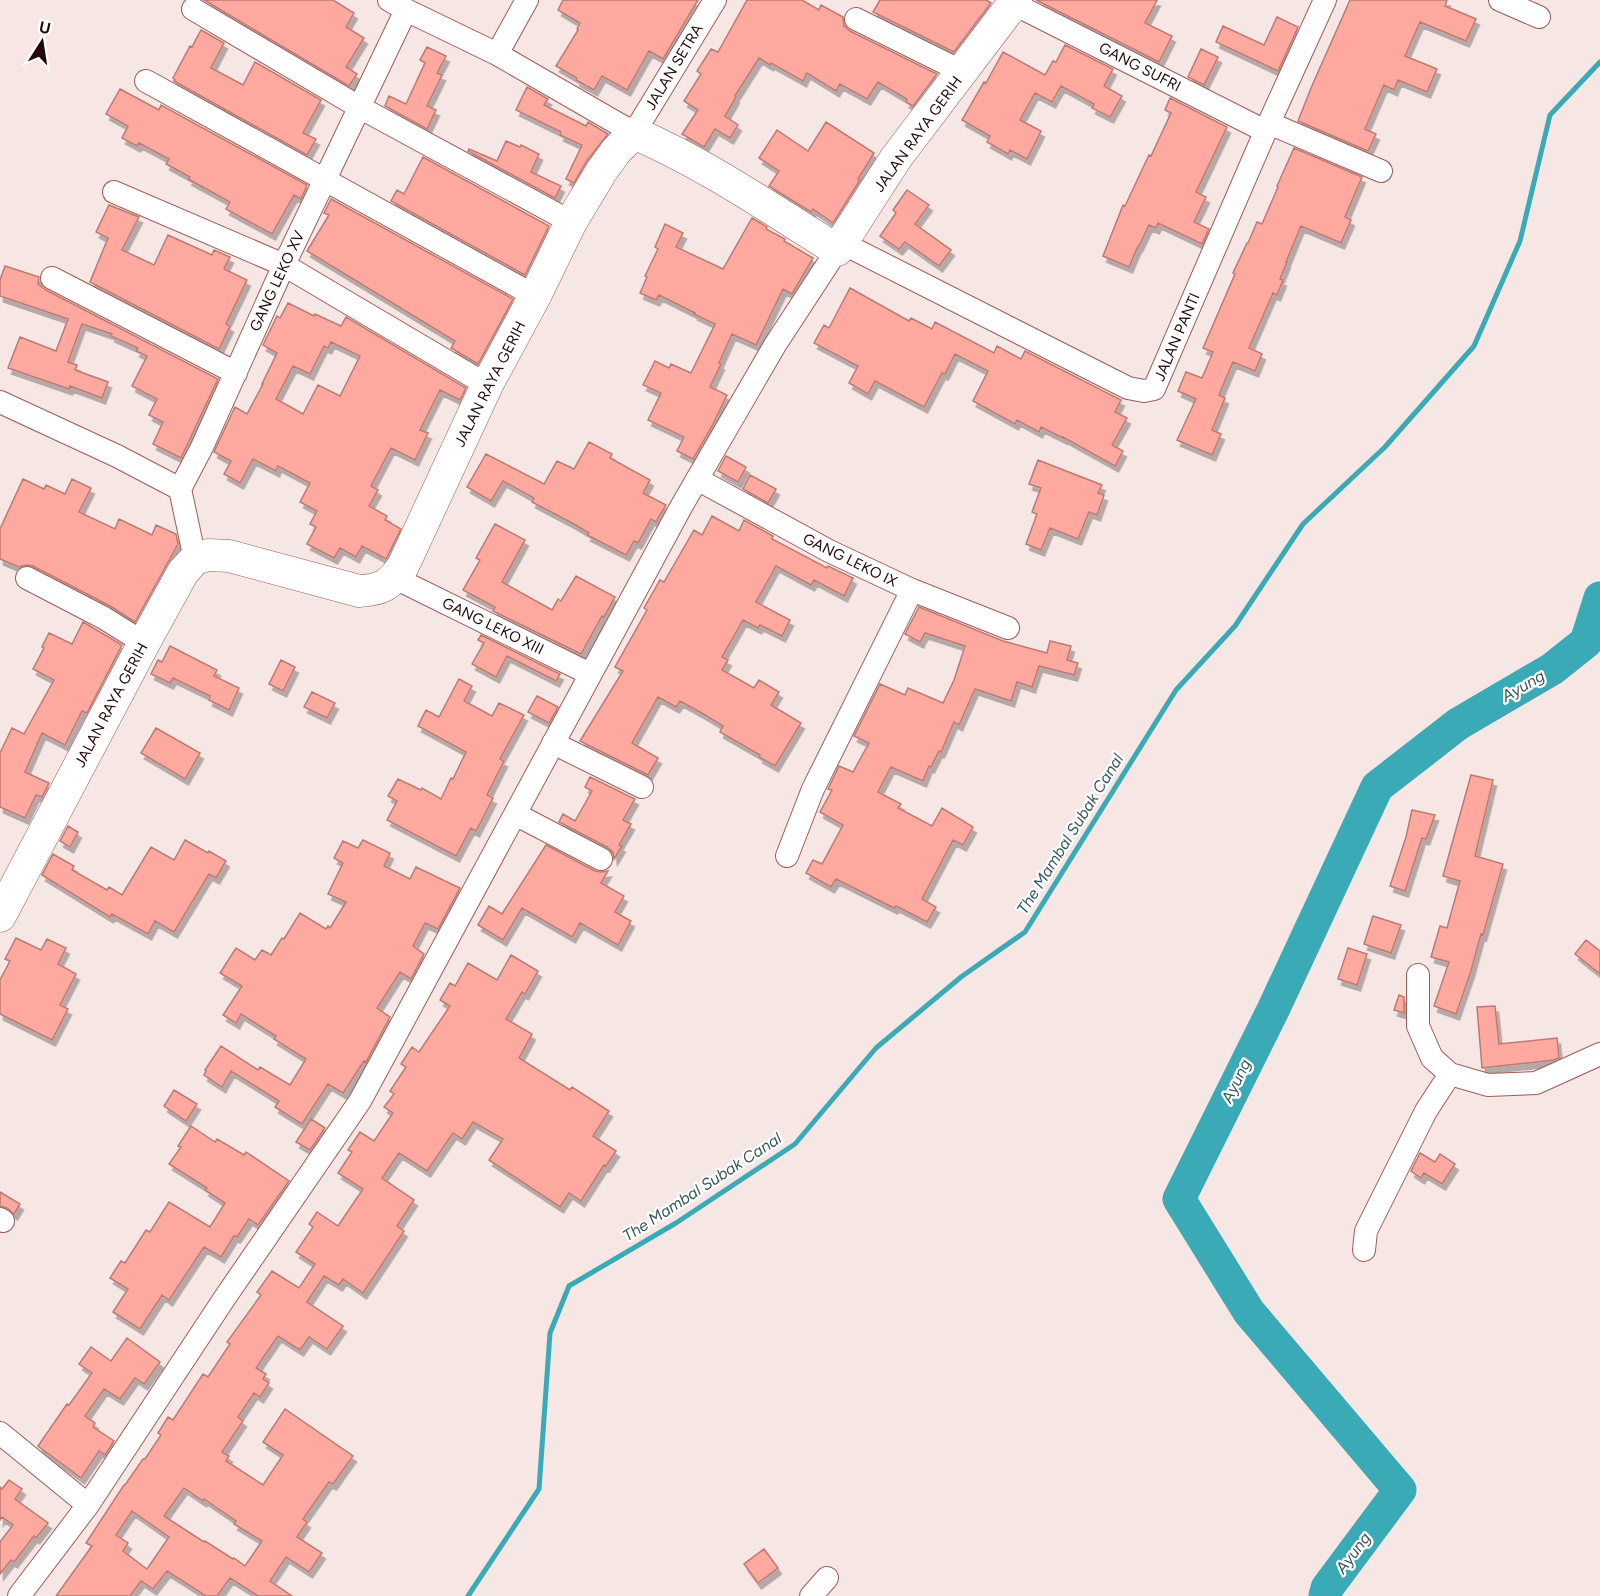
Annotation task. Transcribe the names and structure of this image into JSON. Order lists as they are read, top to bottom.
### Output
{
  "streets": {
    "street": [
      "JALAN SETRA",
      "GANG SUFRI",
      "JALAN RAYA GERIH",
      "GANG LEKO XV",
      "JALAN PANTI",
      "GANG LEKO IX",
      "GANG LEKO XIII"
    ]
  },
  "crossings": [
    ["JALAN SETRA", "JALAN RAYA GERIH"],
    ["GANG SUFRI", "JALAN RAYA GERIH"],
    ["GANG SUFRI", "JALAN PANTI"],
    ["JALAN RAYA GERIH", "JALAN PANTI"],
    ["JALAN RAYA GERIH", "GANG LEKO XIII"]
  ],
  "water": ["Ayung", "The Mambal Subak Canal"],
  "north": "top"
}
